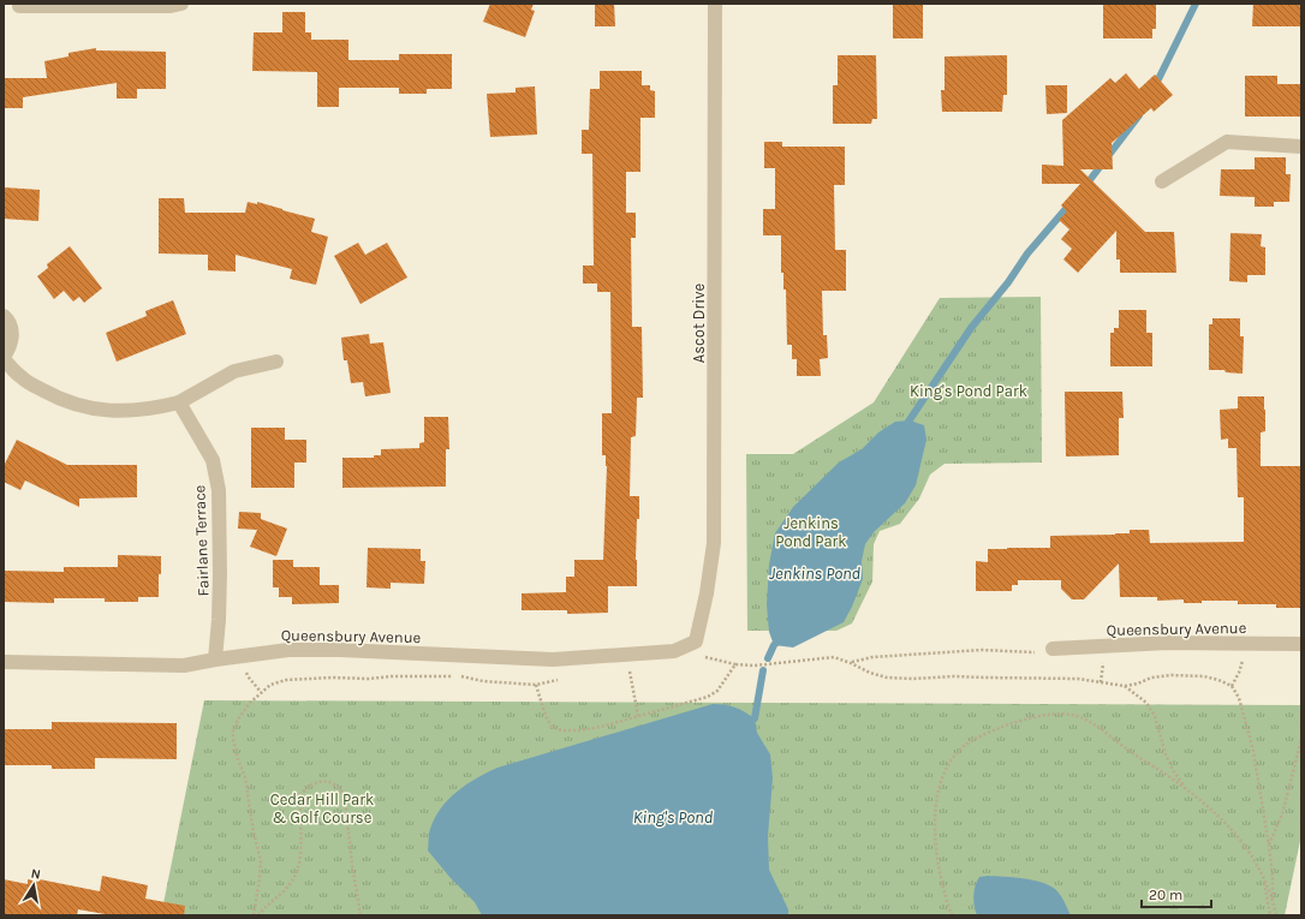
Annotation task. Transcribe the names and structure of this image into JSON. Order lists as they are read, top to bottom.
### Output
{
  "streets": {
    "street": ["Ascot Drive", "Fairlane Terrace", "Queensbury Avenue"]
  },
  "crossings": [
    ["Ascot Drive", "Queensbury Avenue"],
    ["Fairlane Terrace", "Queensbury Avenue"]
  ],
  "water": ["Jenkins Pond", "King's Pond"],
  "parks": ["King's Pond Park", "Jenkins Pond Park", "Cedar Hill Park & Golf Course"],
  "scale_bar": "20 m",
  "north": "top"
}
